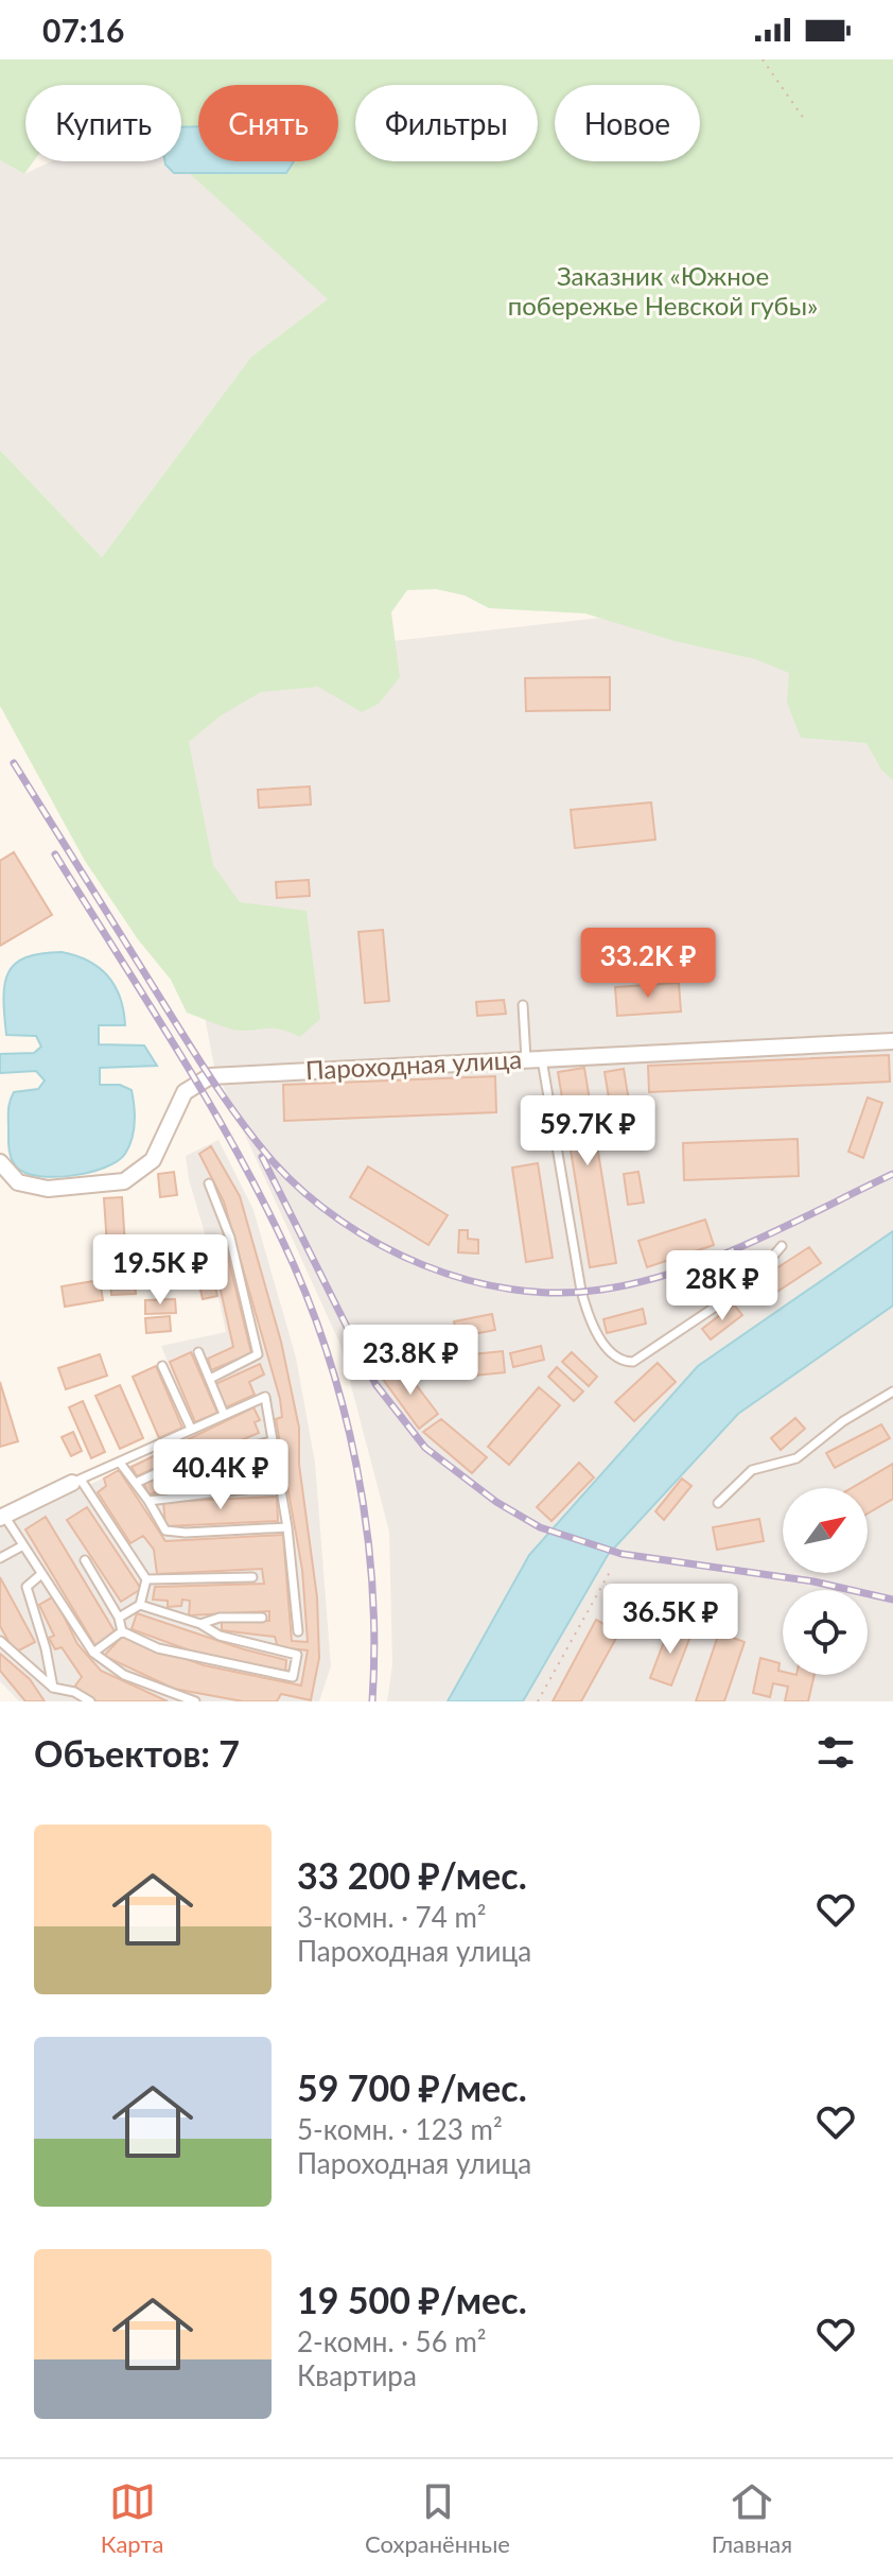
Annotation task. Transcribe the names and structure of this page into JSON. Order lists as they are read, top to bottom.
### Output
{
  "streets": {
    "street": ["Пароходная улица"]
  },
  "parks": ["Заказник «Южное побережье Невской губы»"],
  "north": "top right",
  "page": {
    "status": "07:16",
    "chip": [
      "Купить",
      "Снять",
      "Фильтры",
      "Новое"
    ],
    "price": [
      "33.2K ₽",
      "59.7K ₽",
      "19.5K ₽",
      "28K ₽",
      "23.8K ₽",
      "40.4K ₽",
      "36.5K ₽"
    ],
    "heading": "Объектов: 7",
    "list": [
      {
        "name": "33 200 ₽/мес.",
        "note": "3-комн. · 74 m² · Пароходная улица"
      },
      {
        "name": "59 700 ₽/мес.",
        "note": "5-комн. · 123 m² · Пароходная улица"
      },
      {
        "name": "19 500 ₽/мес.",
        "note": "2-комн. · 56 m² · Квартира"
      }
    ],
    "tabs": ["Карта", "Сохранённые", "Главная"]
  }
}
